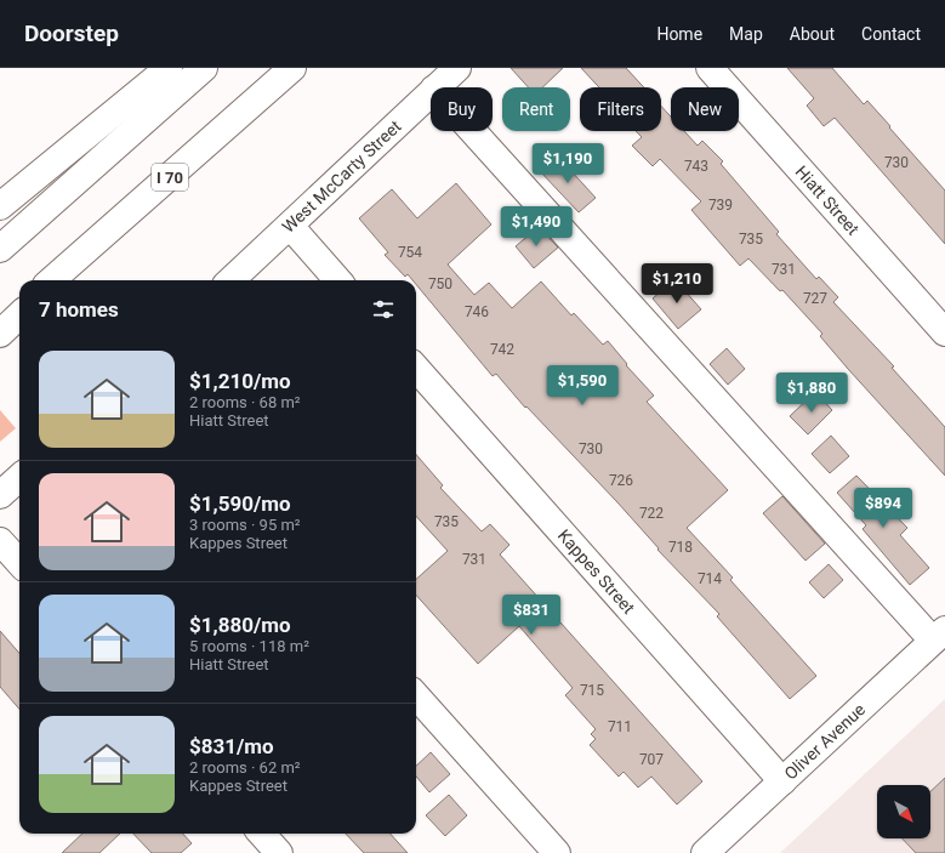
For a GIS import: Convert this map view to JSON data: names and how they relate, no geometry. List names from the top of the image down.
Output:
{
  "streets": {
    "main road": [
      "West McCarty Street",
      "I 70",
      "Hiatt Street",
      "Kappes Street",
      "Oliver Avenue"
    ]
  },
  "crossings": [
    ["Kappes Street", "Oliver Avenue"]
  ],
  "house_numbers": [
    "730",
    "743",
    "739",
    "735",
    "754",
    "731",
    "750",
    "727",
    "746",
    "742",
    "730",
    "726",
    "722",
    "735",
    "718",
    "731",
    "714",
    "715",
    "711",
    "707"
  ],
  "north": "bottom right",
  "page": {
    "header": "Doorstep",
    "nav": [
      "Home",
      "Map",
      "About",
      "Contact"
    ],
    "chip": [
      "Buy",
      "Rent",
      "Filters",
      "New"
    ],
    "price": [
      "$1,190",
      "$1,490",
      "$1,210",
      "$1,590",
      "$1,880",
      "$894",
      "$831"
    ],
    "heading": "7 homes",
    "list": [
      {
        "name": "$1,210/mo",
        "note": "2 rooms · 68 m² · Hiatt Street"
      },
      {
        "name": "$1,590/mo",
        "note": "3 rooms · 95 m² · Kappes Street"
      },
      {
        "name": "$1,880/mo",
        "note": "5 rooms · 118 m² · Hiatt Street"
      },
      {
        "name": "$831/mo",
        "note": "2 rooms · 62 m² · Kappes Street"
      }
    ]
  }
}
